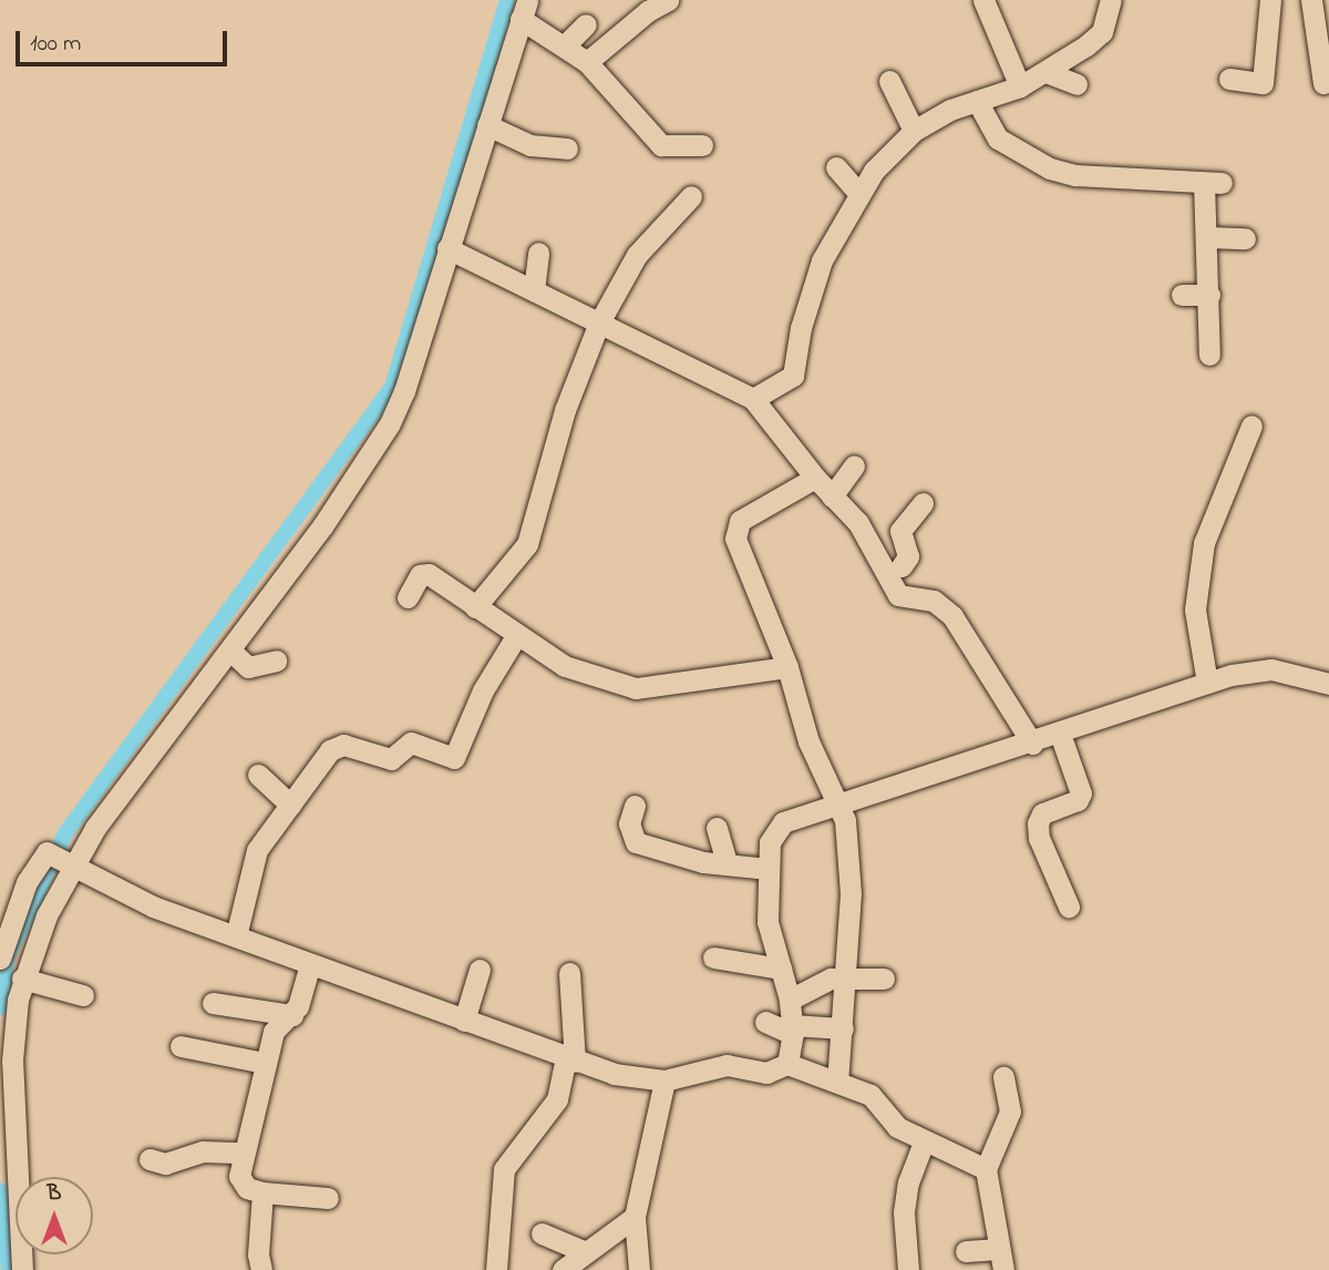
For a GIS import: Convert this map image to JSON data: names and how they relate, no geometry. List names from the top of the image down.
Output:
{
  "scale_bar": "100 m",
  "north": "top"
}
